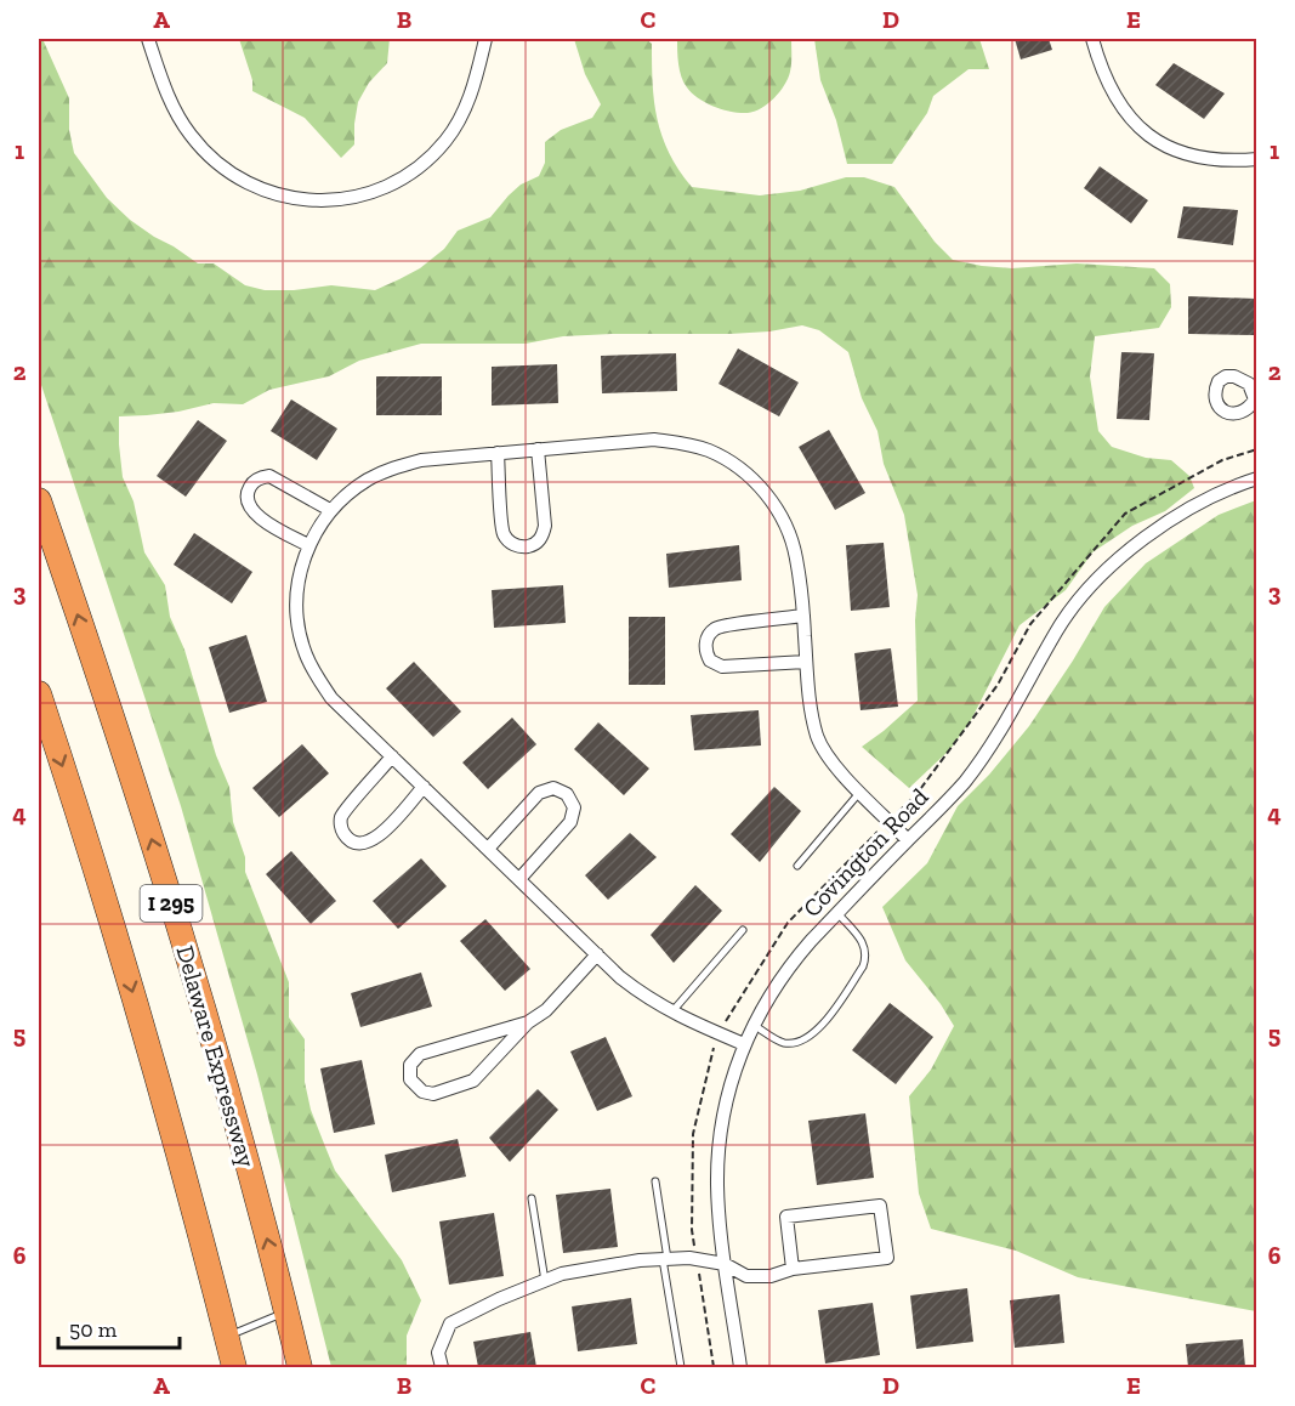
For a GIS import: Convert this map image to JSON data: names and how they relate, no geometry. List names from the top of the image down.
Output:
{
  "streets": {
    "highway": ["I 295", "Delaware Expressway"],
    "street": ["Covington Road"]
  },
  "scale_bar": "50 m",
  "grid": {
    "columns": [
      "A",
      "B",
      "C",
      "D",
      "E"
    ],
    "rows": [
      "1",
      "2",
      "3",
      "4",
      "5",
      "6"
    ]
  }
}
